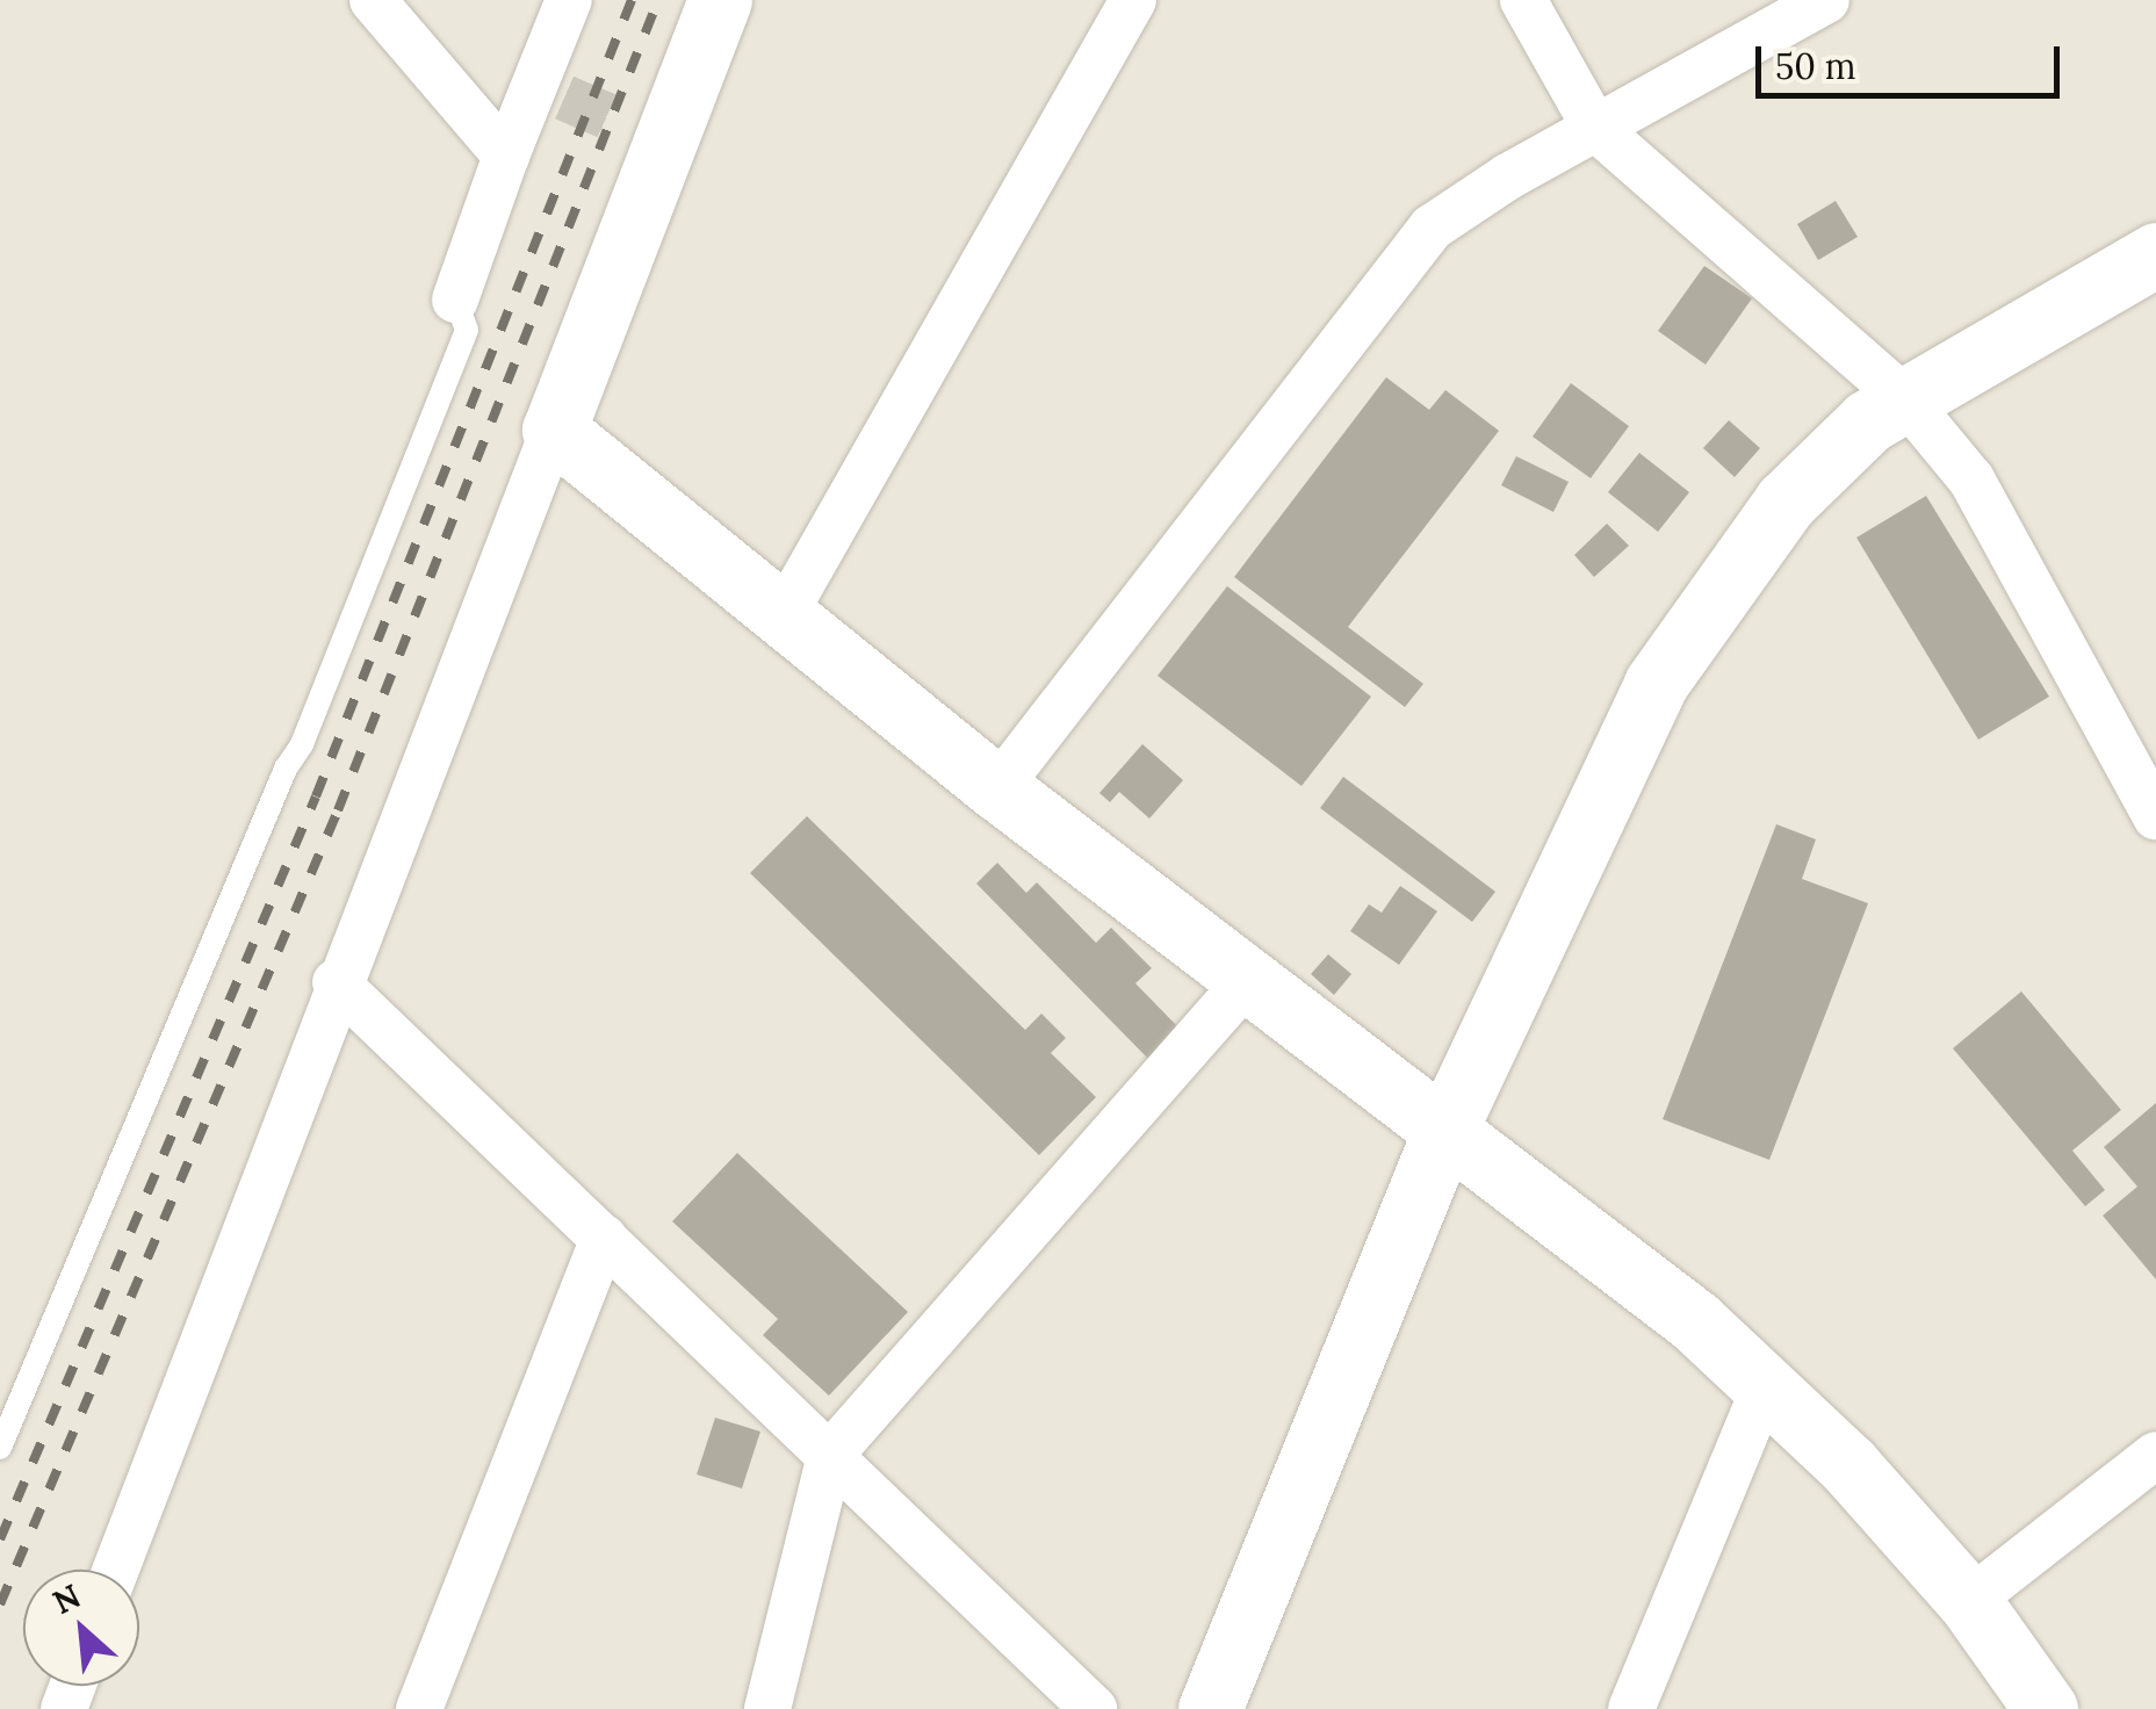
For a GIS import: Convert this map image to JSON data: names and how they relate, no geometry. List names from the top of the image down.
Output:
{
  "scale_bar": "50 m",
  "north": "top left"
}
